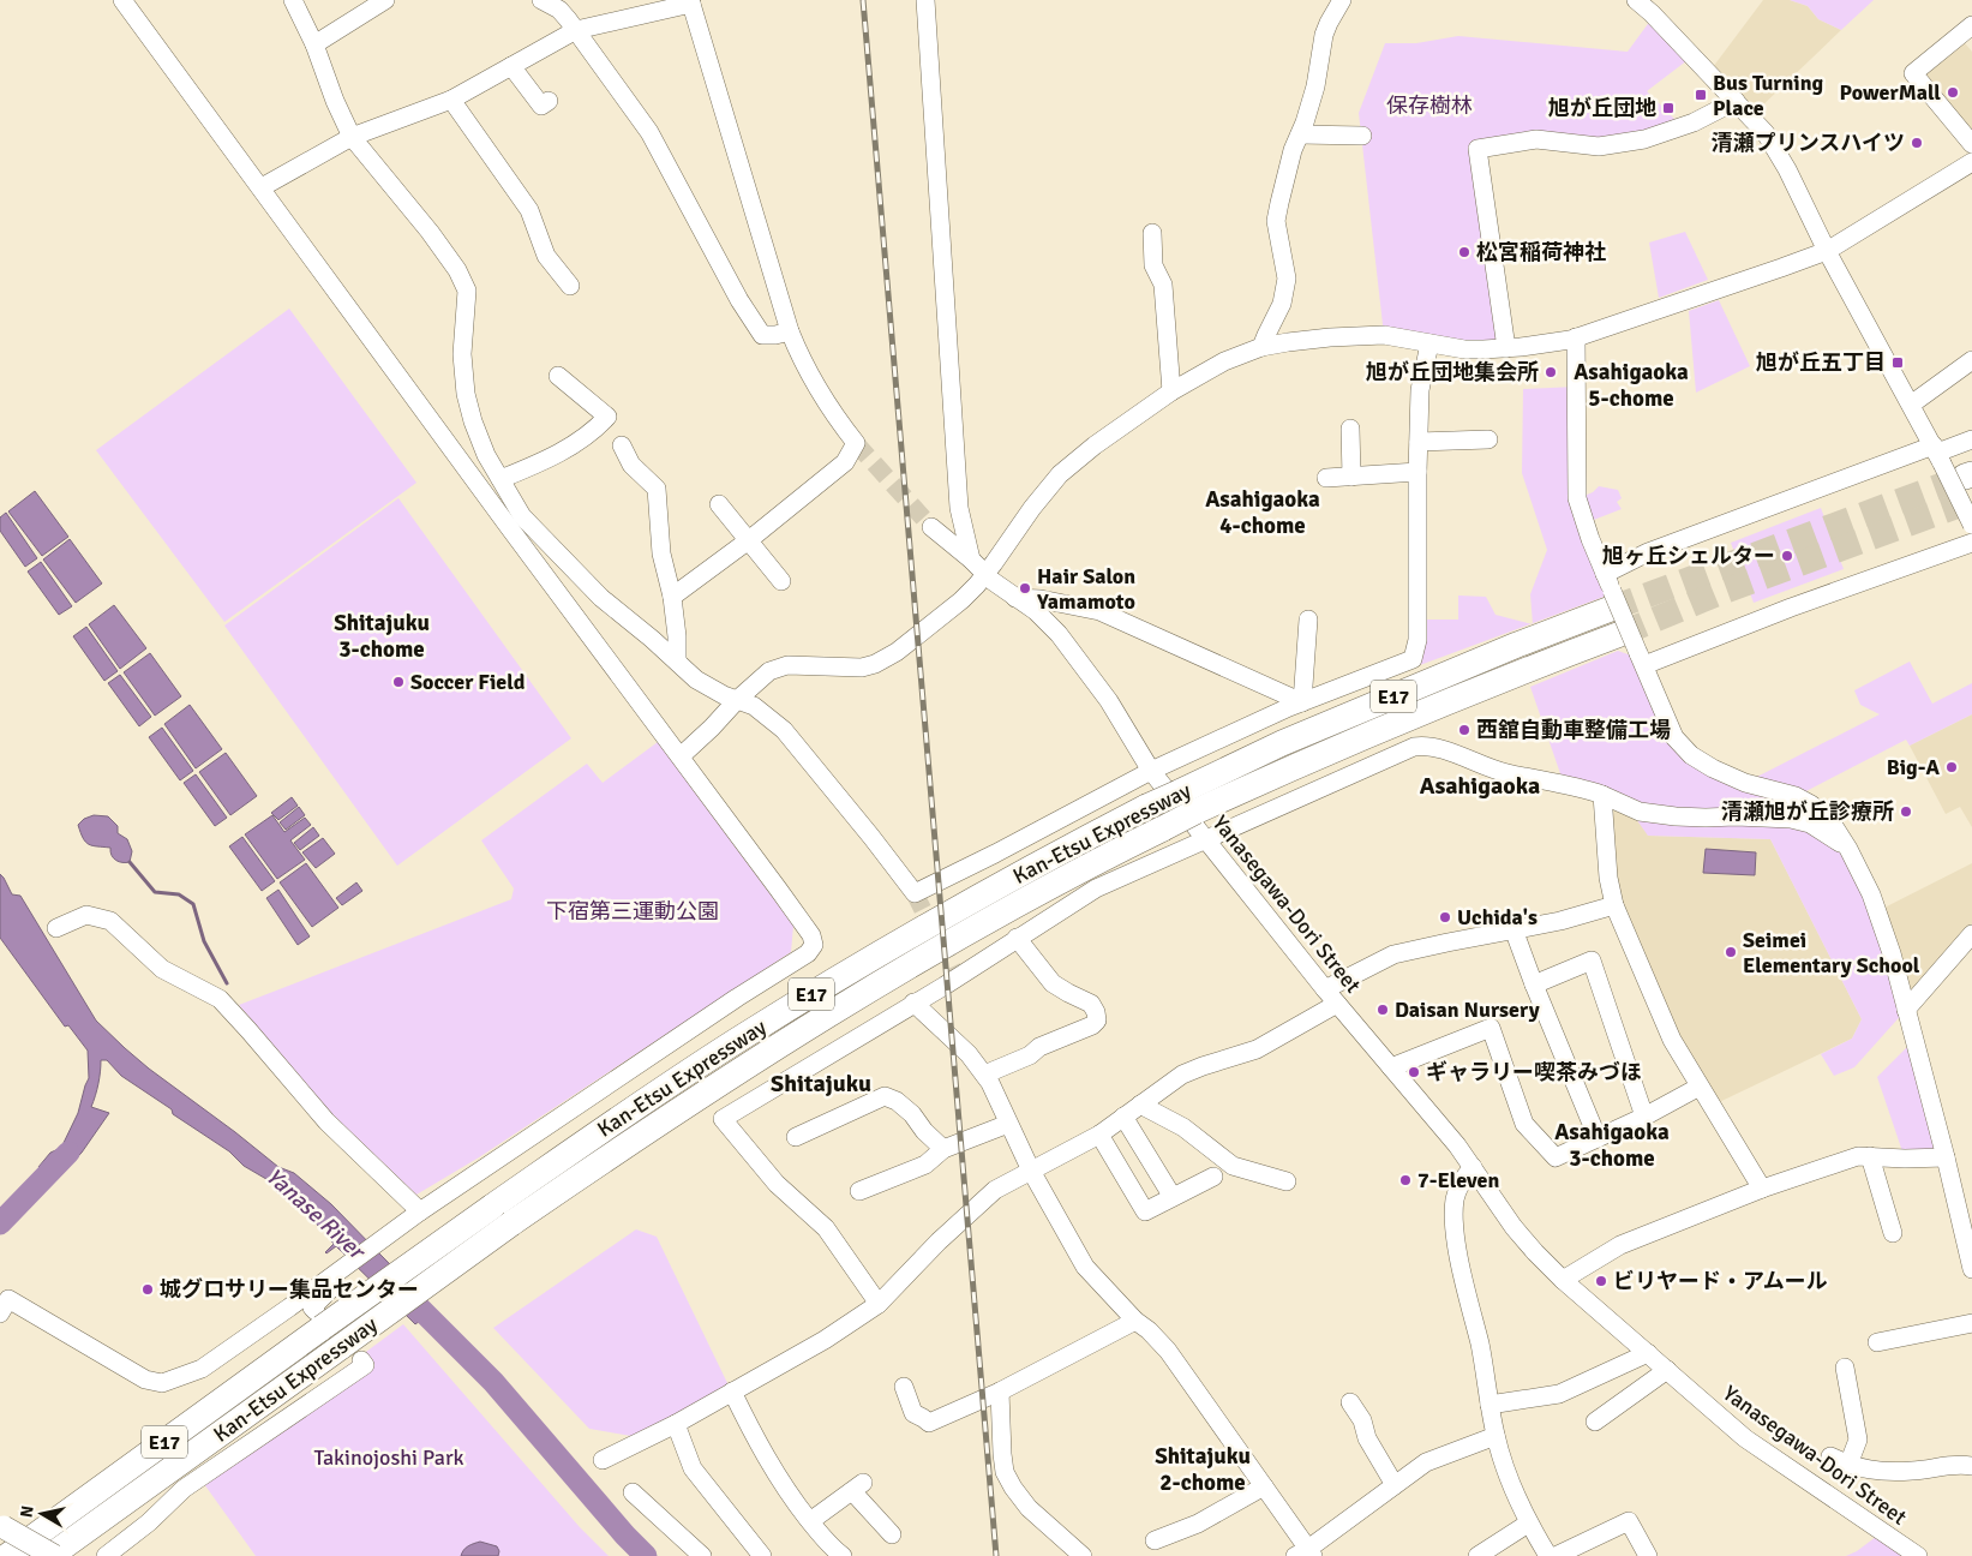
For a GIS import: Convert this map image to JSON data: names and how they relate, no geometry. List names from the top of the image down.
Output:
{
  "streets": {
    "highway": ["E17", "Kan-Etsu Expressway"],
    "street": ["Yanasegawa-Dori Street"]
  },
  "districts": [
    "Asahigaoka 5-chome",
    "Asahigaoka 4-chome",
    "Shitajuku 3-chome",
    "Asahigaoka",
    "Shitajuku",
    "Asahigaoka 3-chome",
    "Shitajuku 2-chome"
  ],
  "water": ["Yanase River"],
  "parks": ["保存樹林", "下宿第三運動公園", "Takinojoshi Park"],
  "places": {
    "other": [
      "PowerMall",
      "清瀬プリンスハイツ",
      "松宮稲荷神社",
      "旭が丘団地集会所",
      "旭ヶ丘シェルター",
      "Hair Salon Yamamoto",
      "Soccer Field",
      "西舘自動車整備工場",
      "Big-A",
      "清瀬旭が丘診療所",
      "Uchida's",
      "Seimei Elementary School",
      "Daisan Nursery",
      "ギャラリー喫茶みづほ",
      "7-Eleven",
      "ビリヤード・アムール",
      "城グロサリー集品センター"
    ],
    "transit": ["Bus Turning Place", "旭が丘団地", "旭が丘五丁目"]
  },
  "north": "left"
}
